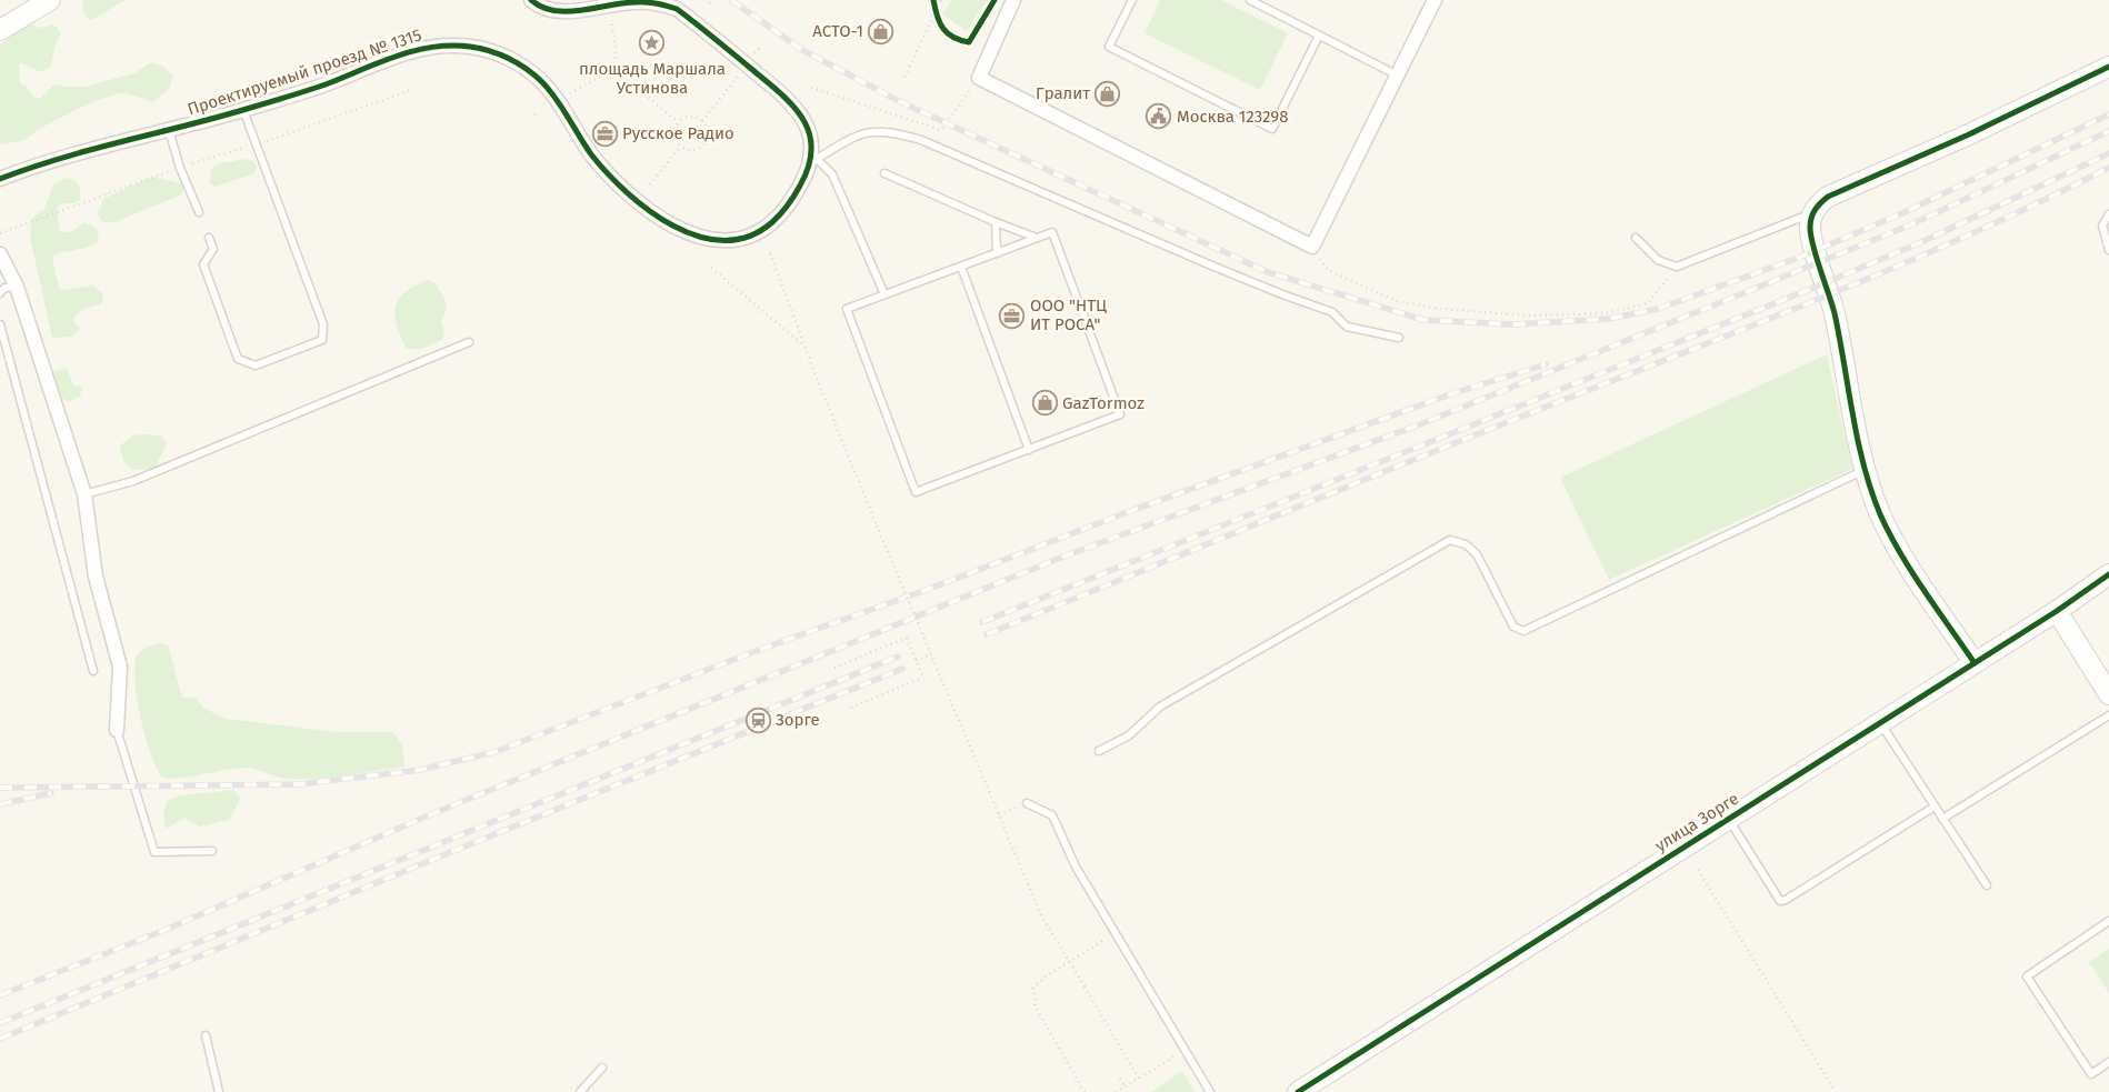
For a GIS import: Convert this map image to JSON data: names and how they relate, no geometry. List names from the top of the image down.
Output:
{
  "streets": {
    "street": ["Проектируемый проезд № 1315", "улица Зорге"]
  },
  "places": {
    "shop": ["АСТО-1", "Гралит", "GazTormoz"],
    "place": ["площадь Маршала Устинова"],
    "public building": ["Москва 123298"],
    "office": ["Русское Радио", "ООО \"НТЦ ИТ РОСА\""],
    "station": ["Зорге"]
  }
}
